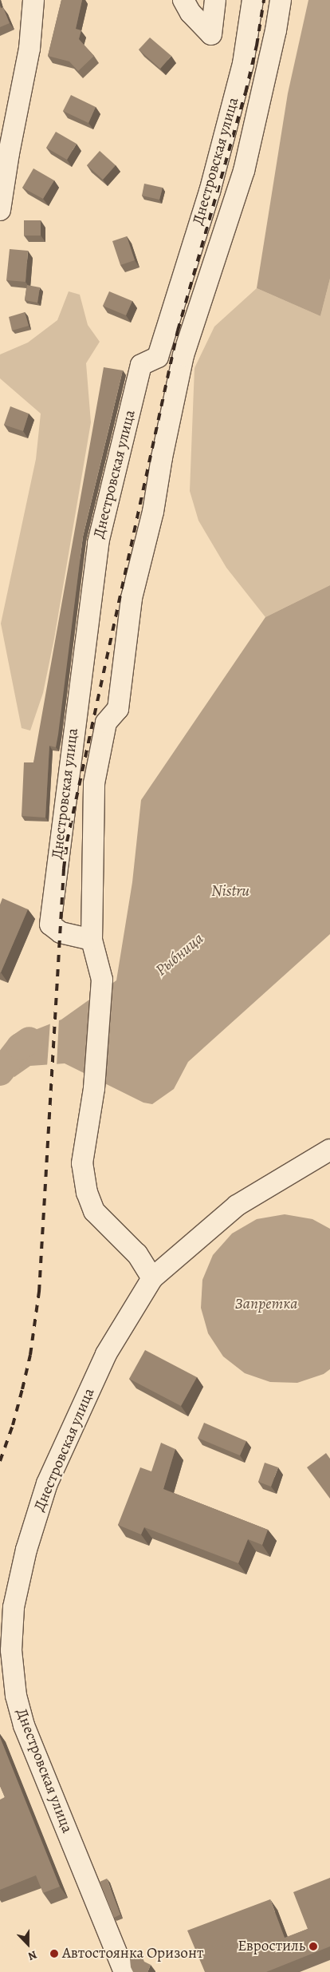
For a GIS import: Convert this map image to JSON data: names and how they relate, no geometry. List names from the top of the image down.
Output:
{
  "streets": {
    "street": ["Днестровская улица"]
  },
  "water": ["Nistru", "Рыбница", "Запретка"],
  "places": ["Евростиль", "Автостоянка Оризонт"],
  "north": "bottom"
}
